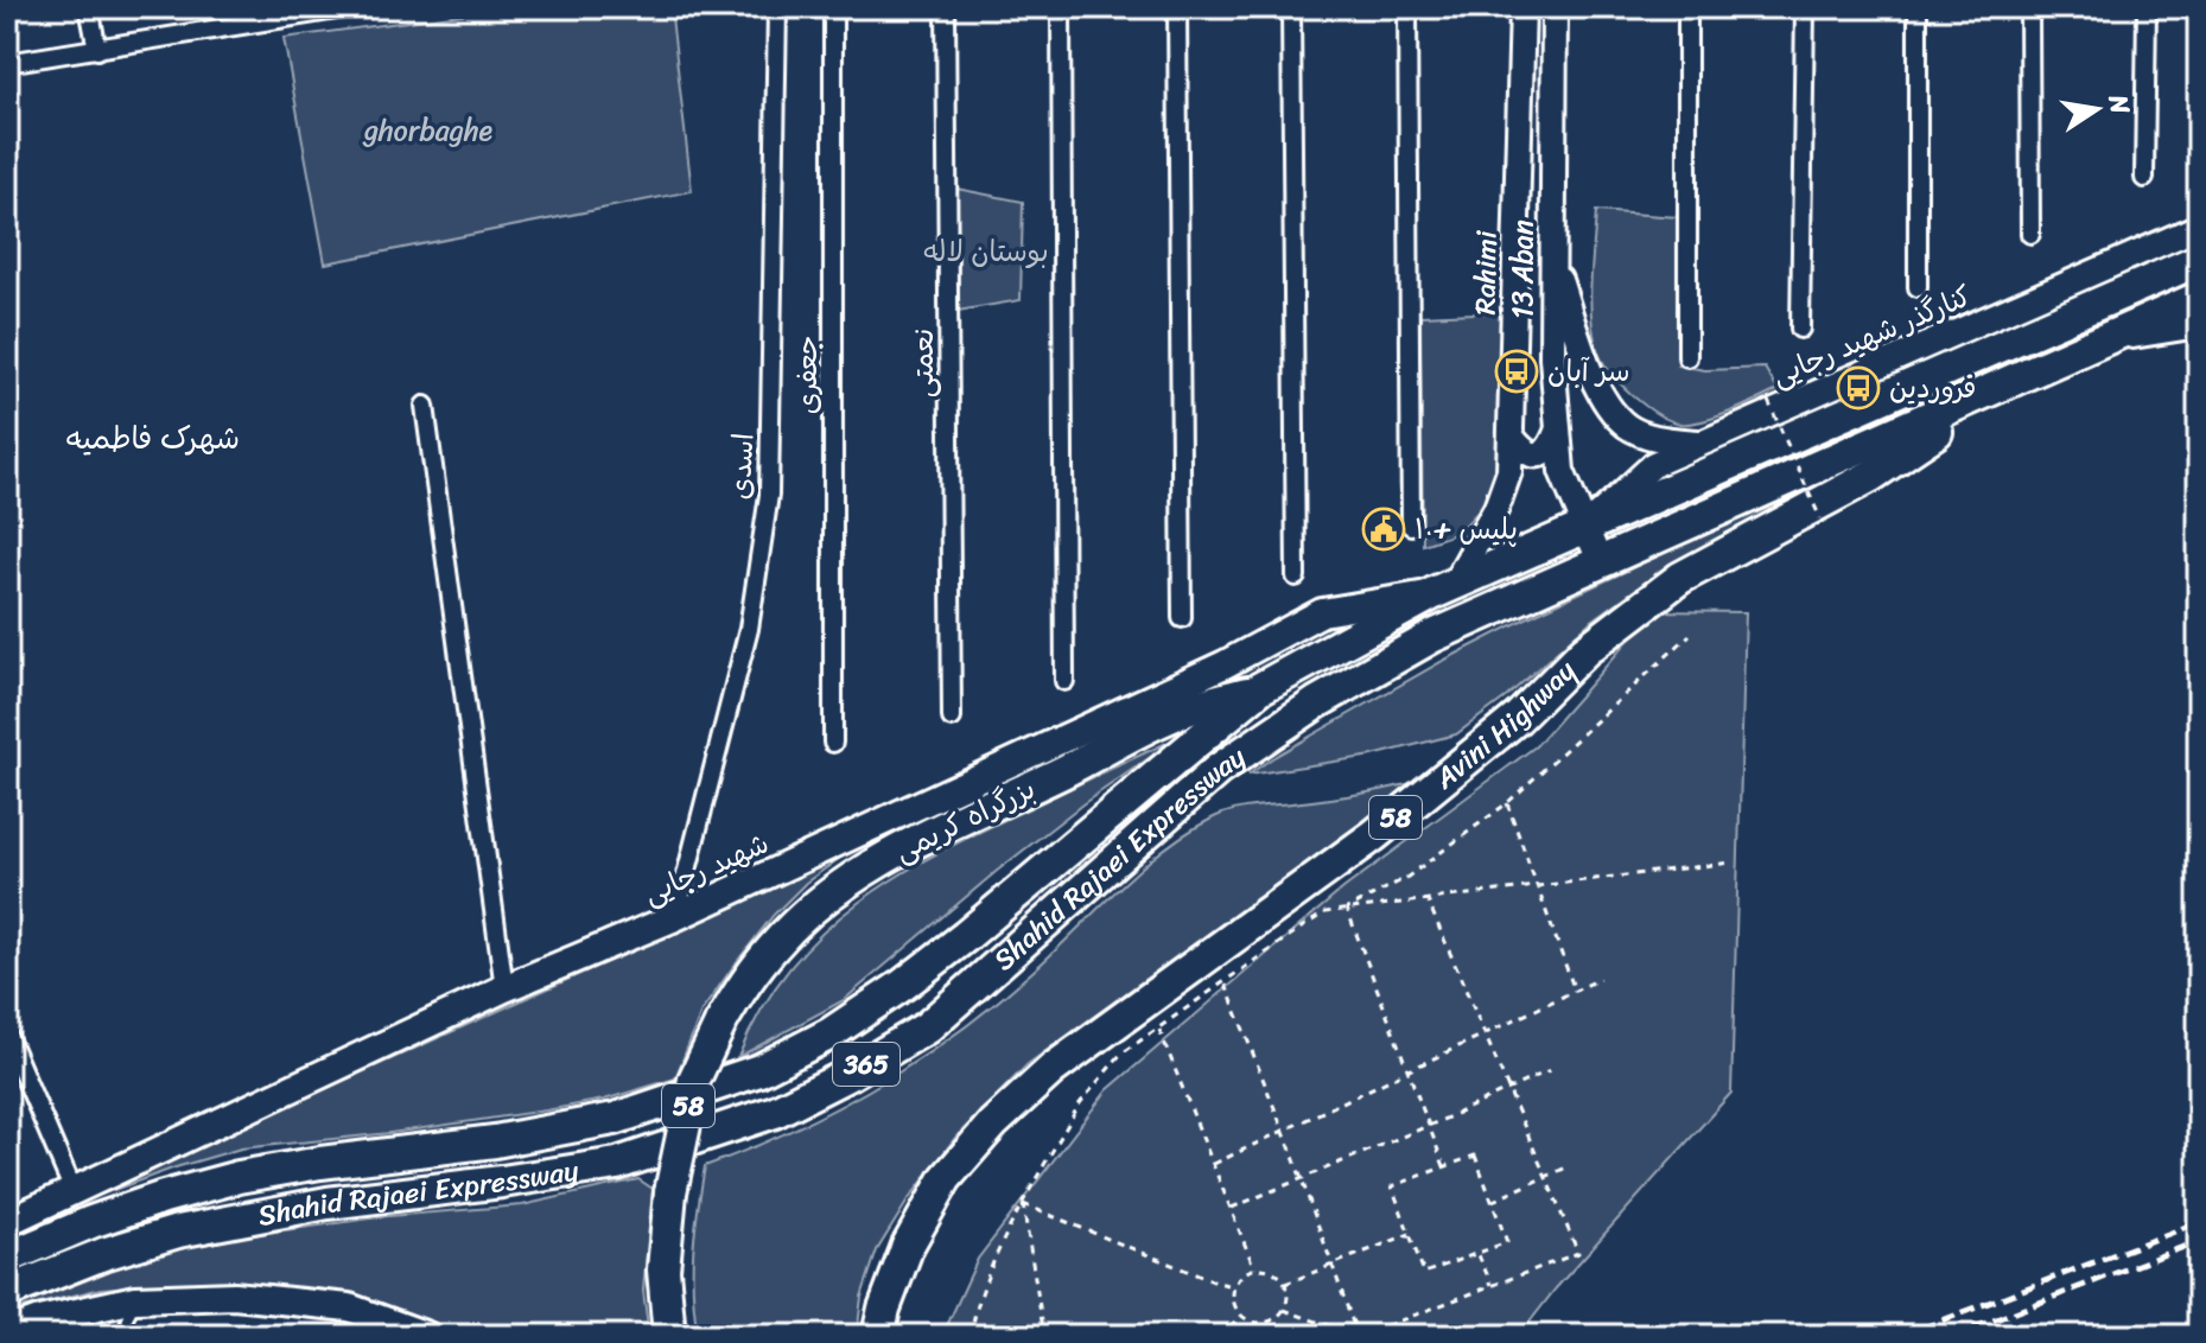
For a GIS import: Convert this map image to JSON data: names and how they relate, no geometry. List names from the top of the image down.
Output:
{
  "streets": {
    "highway": [
      "Avini Highway",
      "58",
      "بزرگراه کریمی",
      "Shahid Rajaei Expressway",
      "365"
    ],
    "main road": [
      "13 Aban",
      "Rahimi",
      "کنارگذر شهید رجایی",
      "شهید رجایی"
    ],
    "street": ["نعمتی", "جعفری", "اسدی"]
  },
  "crossings": [
    ["13 Aban", "کنارگذر شهید رجایی"],
    ["13 Aban", "Shahid Rajaei Expressway"],
    ["Rahimi", "Shahid Rajaei Expressway"],
    ["Rahimi", "شهید رجایی"],
    ["کنارگذر شهید رجایی", "Shahid Rajaei Expressway"],
    ["اسدی", "شهید رجایی"],
    ["Avini Highway", "Shahid Rajaei Expressway"],
    ["بزرگراه کریمی", "Shahid Rajaei Expressway"],
    ["Shahid Rajaei Expressway", "شهید رجایی"]
  ],
  "districts": ["شهرک فاطمیه"],
  "parks": ["ghorbaghe", "بوستان لاله"],
  "places": {
    "bus stop": ["سر آبان", "فروردین"],
    "public building": ["پلیس +۱۰"]
  },
  "north": "right"
}
